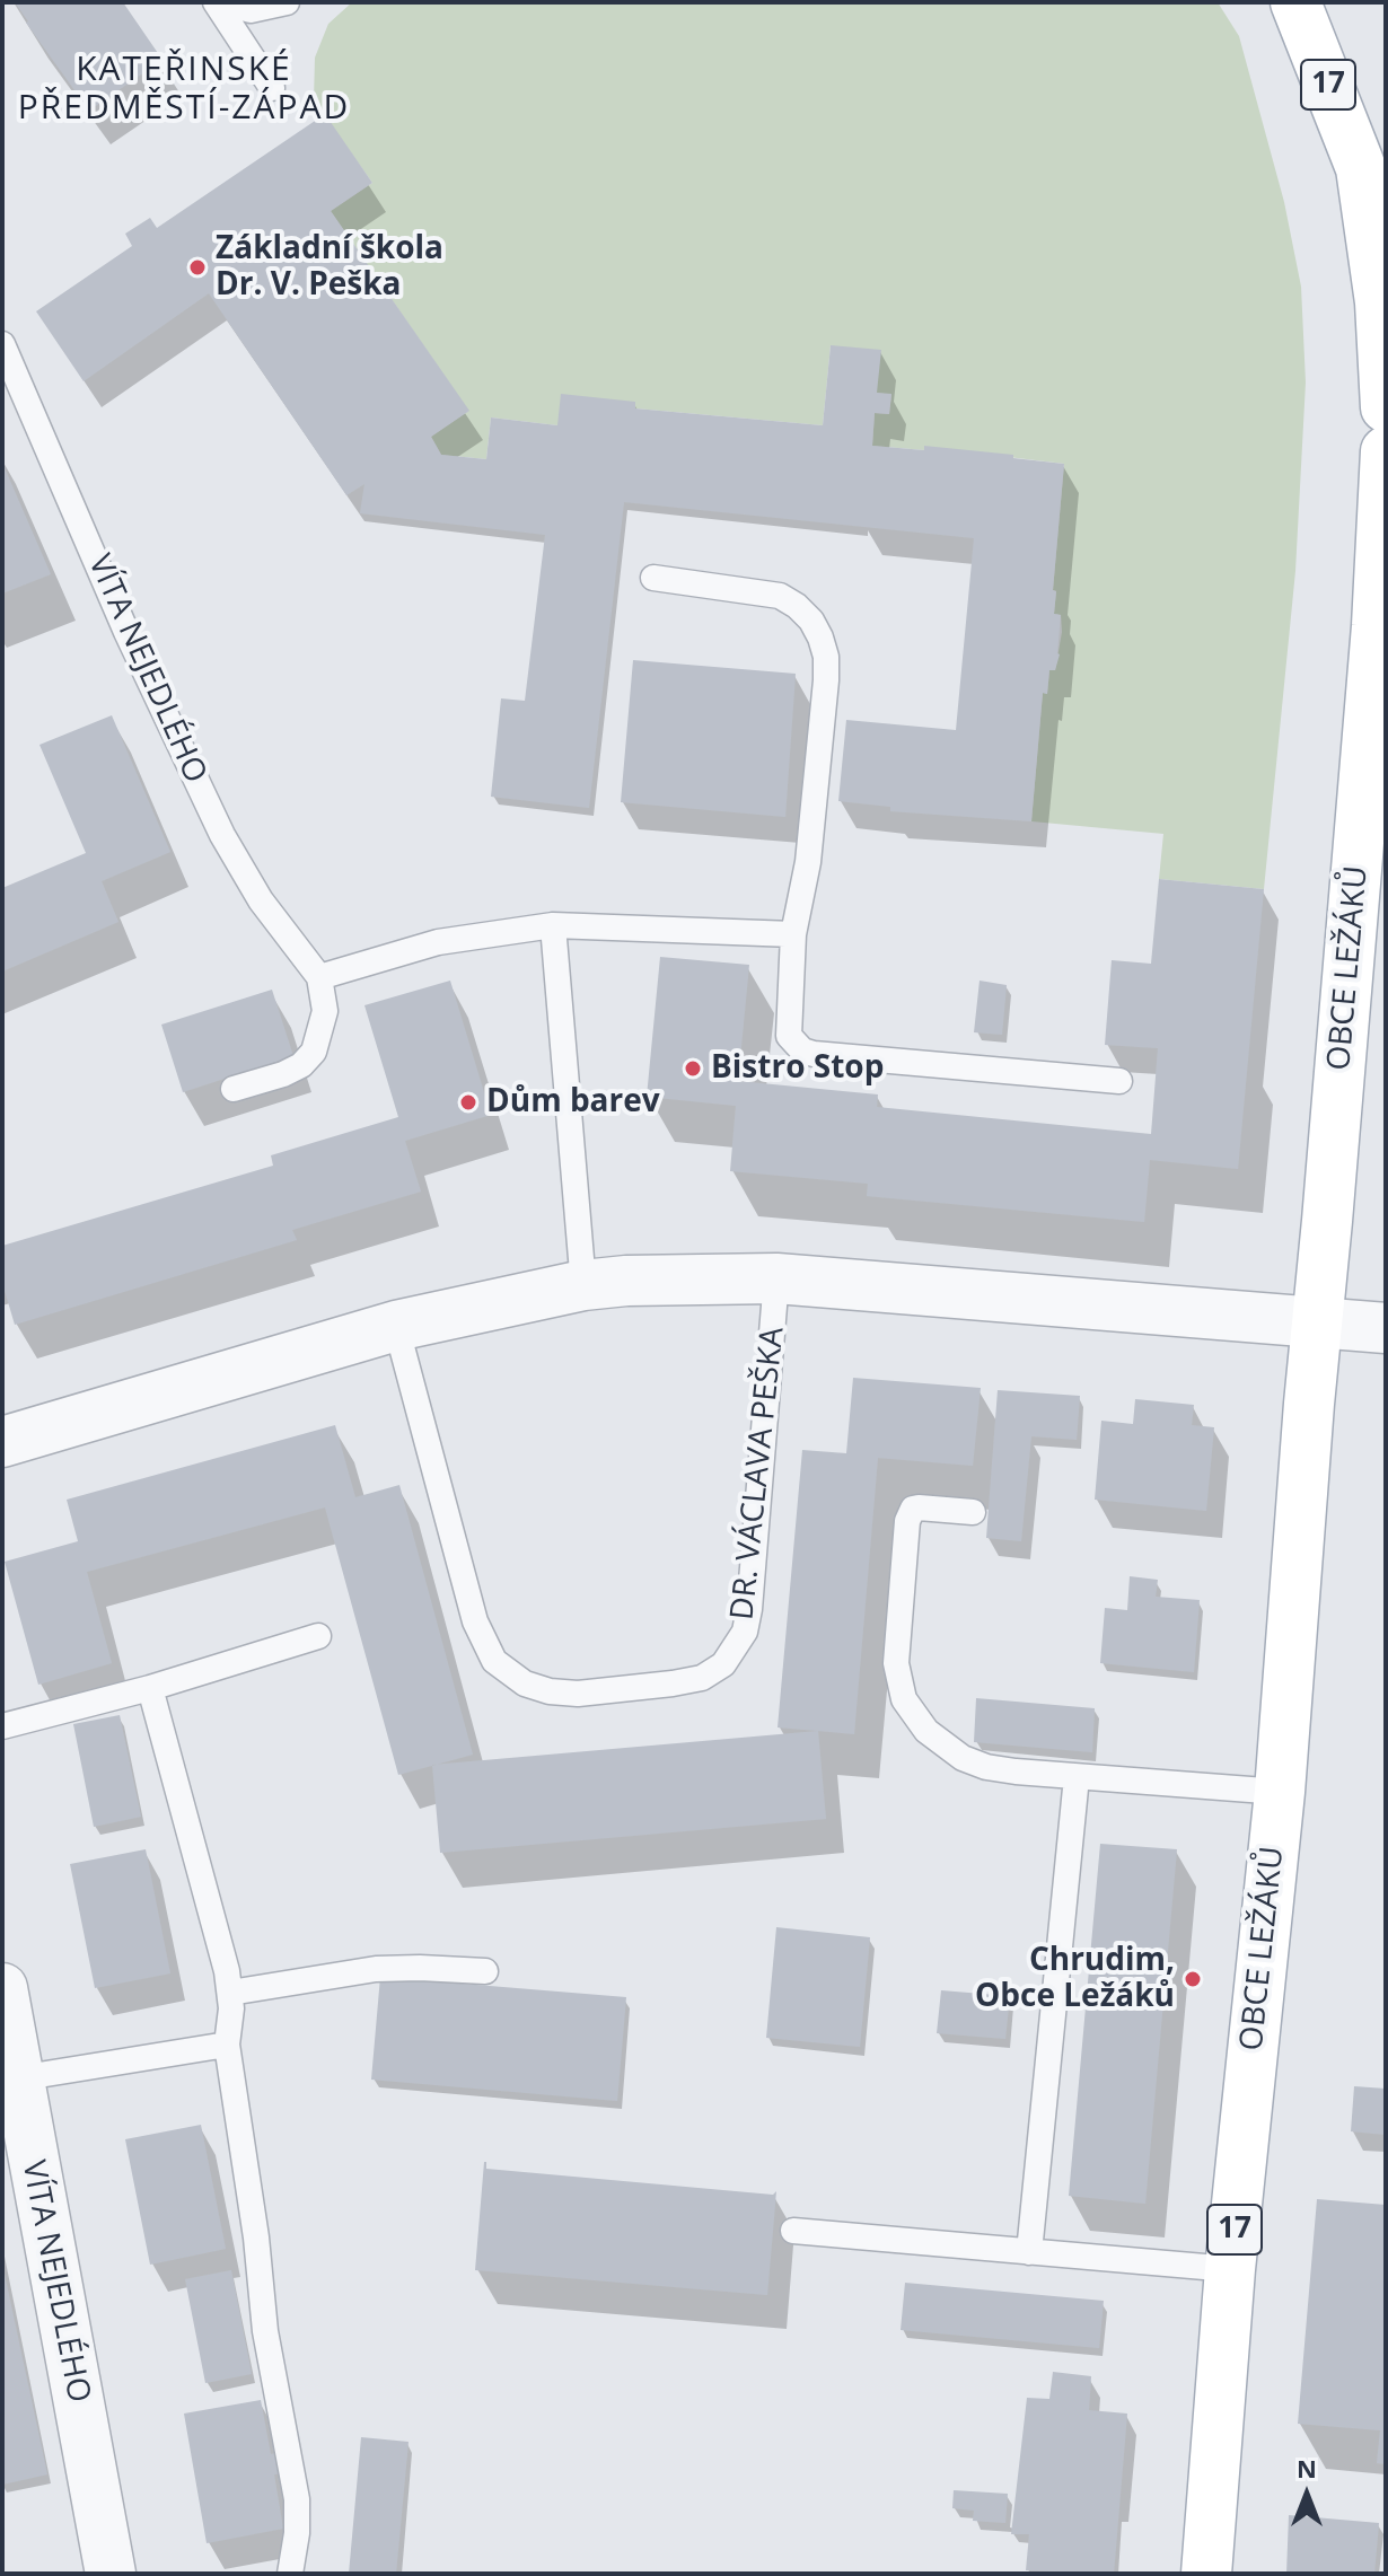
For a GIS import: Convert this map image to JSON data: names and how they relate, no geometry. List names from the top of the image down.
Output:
{
  "streets": {
    "main road": ["17", "OBCE LEŽÁKŮ"],
    "street": ["VÍTA NEJEDLÉHO", "DR. VÁCLAVA PEŠKA"]
  },
  "crossings": [
    ["OBCE LEŽÁKŮ", "DR. VÁCLAVA PEŠKA"]
  ],
  "districts": ["KATEŘINSKÉ PŘEDMĚSTÍ-ZÁPAD"],
  "places": [
    "Základní škola Dr. V. Peška",
    "Bistro Stop",
    "Dům barev",
    "Chrudim, Obce Ležáků"
  ],
  "north": "top"
}
